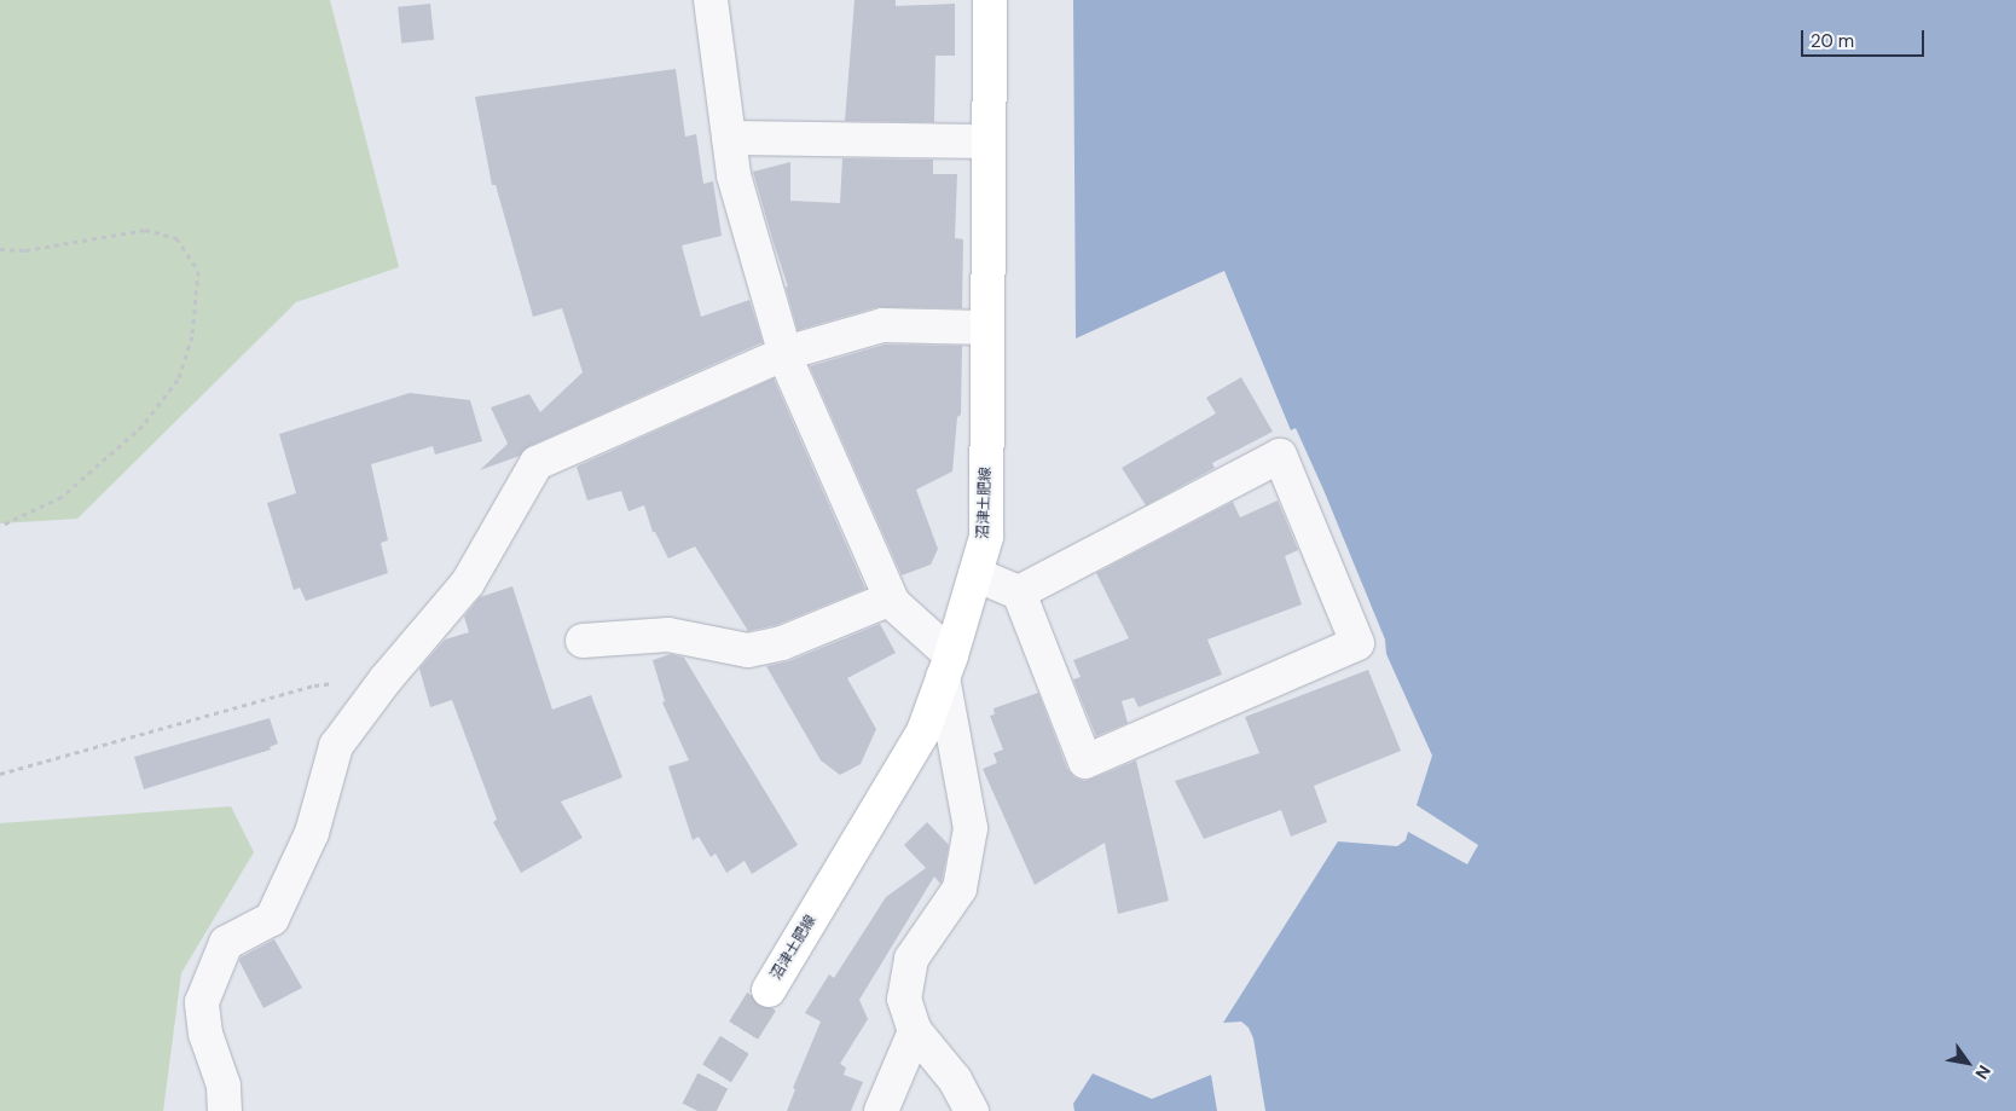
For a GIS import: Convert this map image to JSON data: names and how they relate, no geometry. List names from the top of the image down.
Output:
{
  "streets": {
    "main road": ["沼津土肥線"]
  },
  "scale_bar": "20 m",
  "north": "bottom right"
}
